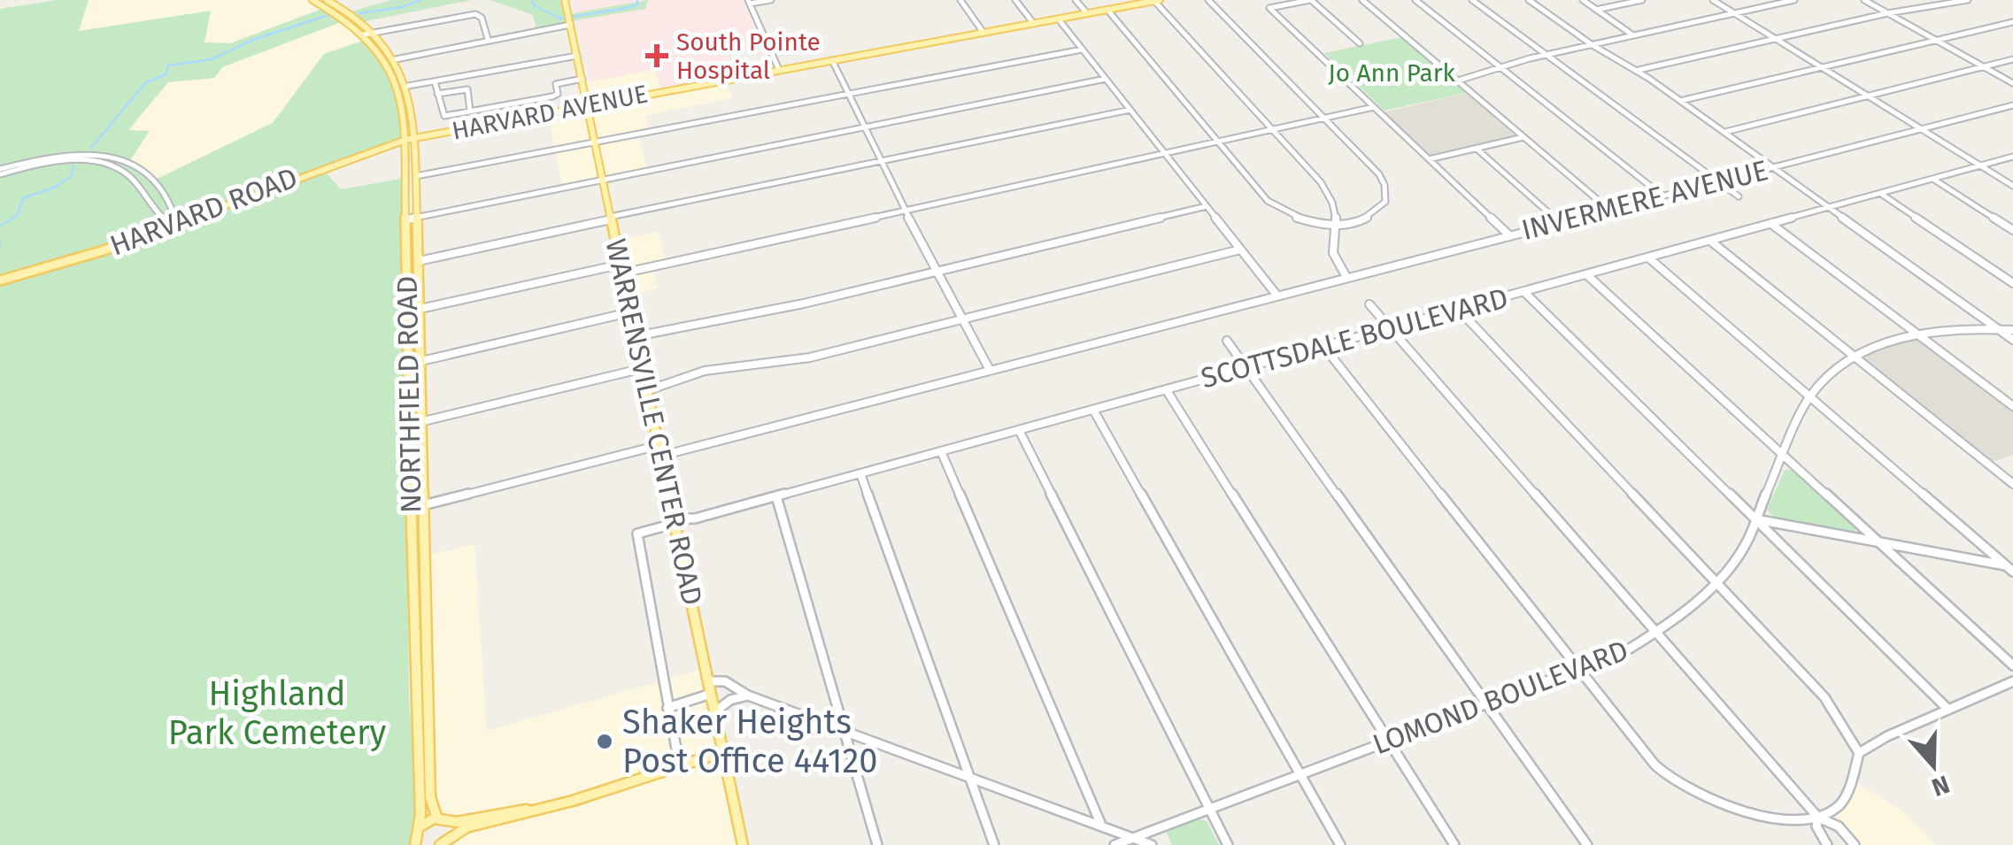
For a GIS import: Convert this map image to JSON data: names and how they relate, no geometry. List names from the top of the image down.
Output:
{
  "streets": {
    "main road": [
      "HARVARD AVENUE",
      "HARVARD ROAD",
      "NORTHFIELD ROAD",
      "WARRENSVILLE CENTER ROAD"
    ],
    "street": ["INVERMERE AVENUE", "SCOTTSDALE BOULEVARD", "LOMOND BOULEVARD"]
  },
  "crossings": [
    ["HARVARD AVENUE", "HARVARD ROAD"],
    ["HARVARD AVENUE", "NORTHFIELD ROAD"],
    ["HARVARD AVENUE", "WARRENSVILLE CENTER ROAD"],
    ["INVERMERE AVENUE", "WARRENSVILLE CENTER ROAD"],
    ["HARVARD ROAD", "NORTHFIELD ROAD"],
    ["SCOTTSDALE BOULEVARD", "WARRENSVILLE CENTER ROAD"]
  ],
  "parks": ["Jo Ann Park", "Highland Park Cemetery"],
  "places": {
    "health": ["South Pointe Hospital"],
    "other": ["Shaker Heights Post Office 44120"]
  },
  "north": "bottom"
}
